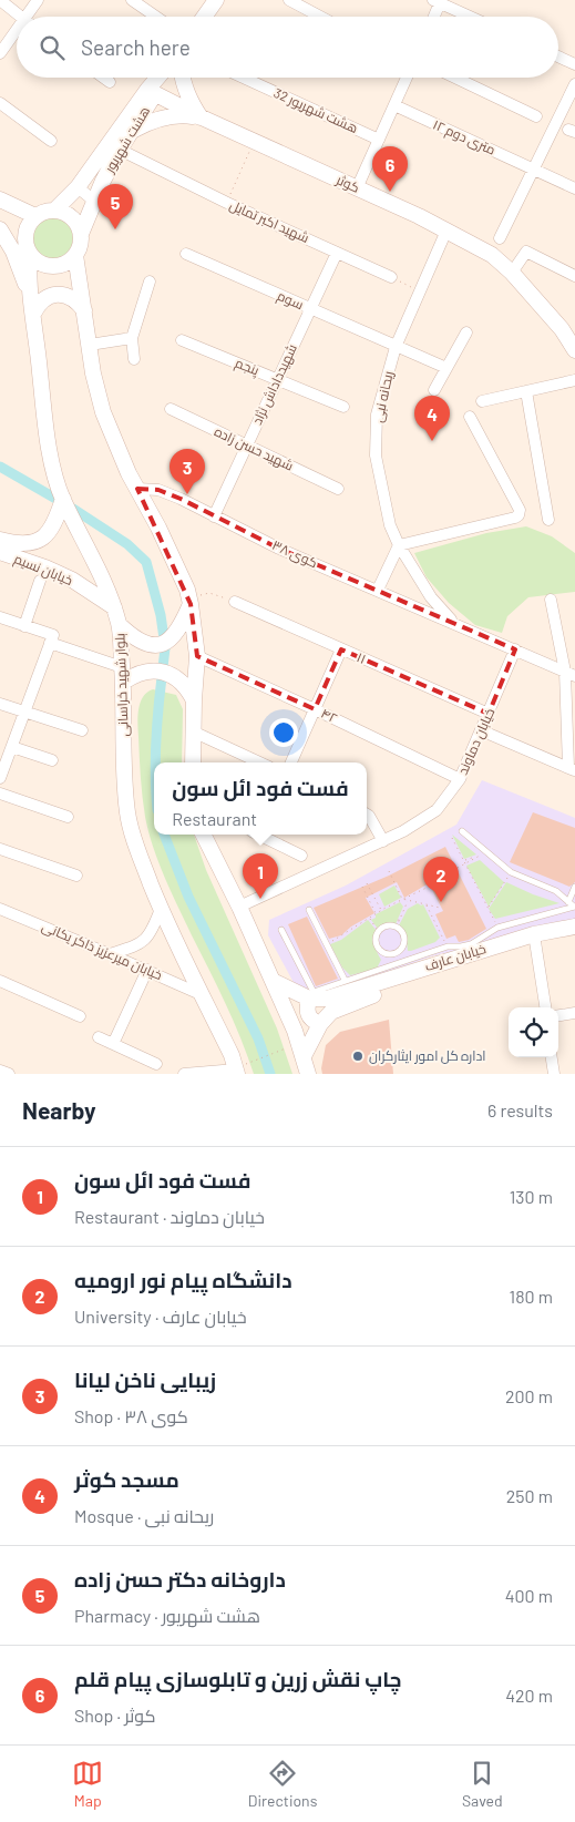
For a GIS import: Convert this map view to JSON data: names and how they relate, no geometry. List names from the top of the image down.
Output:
{
  "streets": {
    "main road": [
      "هشت شهریور",
      "کوثر",
      "خیابان نسیم",
      "بلوار شهید خراسانی",
      "خیابان عارف"
    ],
    "street": [
      "هشت شهریور 32",
      "۱۲ متری دوم",
      "شهید اکبر تمایل",
      "سوم",
      "پنجم",
      "شهیدداداش نژاد",
      "ریحانه نبی",
      "شهید حسن زاده",
      "کوی ۳۸",
      "۱۱",
      "۴۲",
      "خیابان دماوند",
      "خیابان میرعزیز ذاکر یکانی"
    ]
  },
  "crossings": [
    ["هشت شهریور", "کوثر"],
    ["هشت شهریور", "شهید اکبر تمایل"],
    ["هشت شهریور", "بلوار شهید خراسانی"],
    ["کوثر", "ریحانه نبی"],
    ["شهید اکبر تمایل", "شهیدداداش نژاد"],
    ["سوم", "شهیدداداش نژاد"],
    ["سوم", "ریحانه نبی"],
    ["پنجم", "شهیدداداش نژاد"],
    ["شهیدداداش نژاد", "شهید حسن زاده"],
    ["شهیدداداش نژاد", "کوی ۳۸"],
    ["ریحانه نبی", "کوی ۳۸"],
    ["کوی ۳۸", "خیابان دماوند"],
    ["خیابان نسیم", "بلوار شهید خراسانی"],
    ["۱۱", "خیابان دماوند"],
    ["بلوار شهید خراسانی", "خیابان میرعزیز ذاکر یکانی"],
    ["۴۲", "خیابان دماوند"]
  ],
  "places": ["اداره کل امور ایثارکران"],
  "page": {
    "search": "Search here",
    "pins": [
      "6",
      "5",
      "4",
      "3",
      "1",
      "2"
    ],
    "popup": ["فست فود ائل سون", "Restaurant"],
    "heading": ["Nearby", "6 results"],
    "list": [
      {
        "mark": "1",
        "name": "فست فود ائل سون",
        "note": "Restaurant · خیابان دماوند",
        "value": "130 m"
      },
      {
        "mark": "2",
        "name": "دانشگاه پیام نور ارومیه",
        "note": "University · خیابان عارف",
        "value": "180 m"
      },
      {
        "mark": "3",
        "name": "زیبایی ناخن لیانا",
        "note": "Shop · کوی ۳۸",
        "value": "200 m"
      },
      {
        "mark": "4",
        "name": "مسجد کوثر",
        "note": "Mosque · ریحانه نبی",
        "value": "250 m"
      },
      {
        "mark": "5",
        "name": "داروخانه دکتر حسن زاده",
        "note": "Pharmacy · هشت شهریور",
        "value": "400 m"
      },
      {
        "mark": "6",
        "name": "چاپ نقش زرین و تابلوسازی پیام قلم",
        "note": "Shop · کوثر",
        "value": "420 m"
      }
    ],
    "nav": ["Map", "Directions", "Saved"]
  }
}
